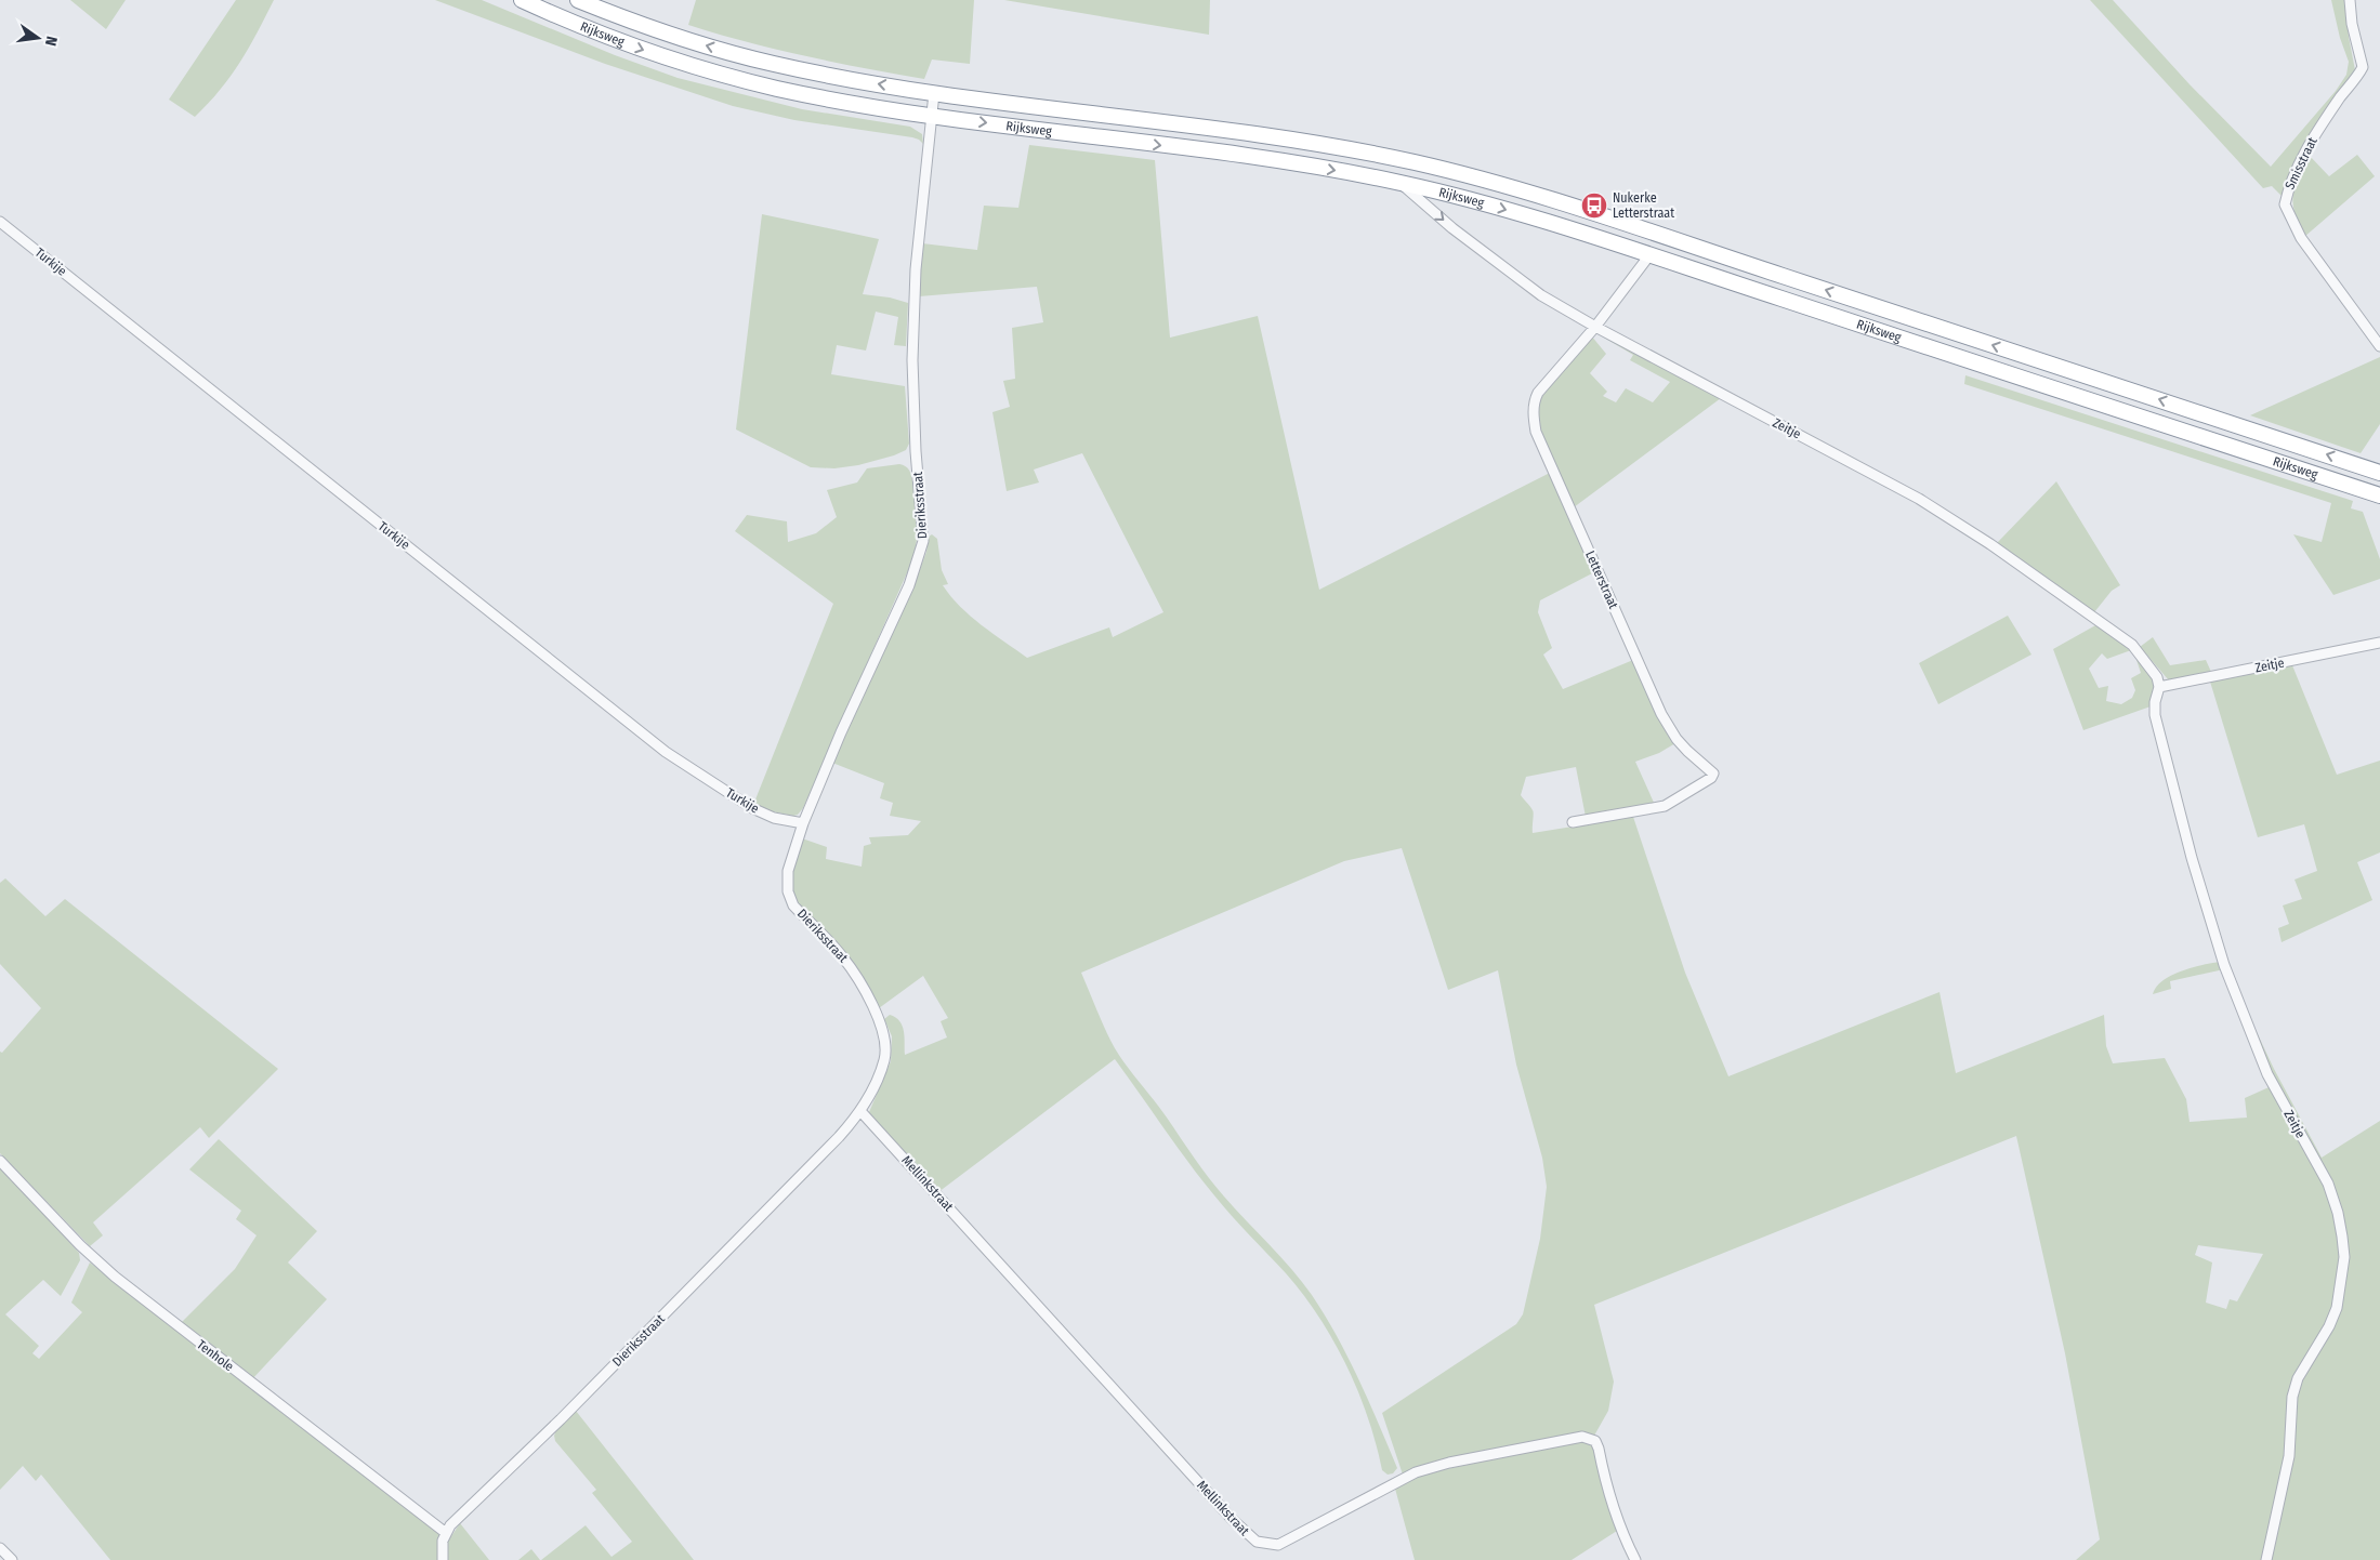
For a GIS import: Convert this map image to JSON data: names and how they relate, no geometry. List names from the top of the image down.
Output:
{
  "streets": {
    "highway": ["Rijksweg"],
    "street": [
      "Smisstraat",
      "Turkije",
      "Zeitje",
      "Dieriksstraat",
      "Letterstraat",
      "Mellinkstraat",
      "Tenhole"
    ]
  },
  "crossings": [
    ["Rijksweg", "Zeitje"],
    ["Rijksweg", "Dieriksstraat"],
    ["Rijksweg", "Letterstraat"],
    ["Turkije", "Dieriksstraat"],
    ["Zeitje", "Letterstraat"],
    ["Dieriksstraat", "Mellinkstraat"],
    ["Dieriksstraat", "Tenhole"]
  ],
  "places": {
    "bus stop": ["Nukerke Letterstraat"]
  },
  "north": "right"
}
